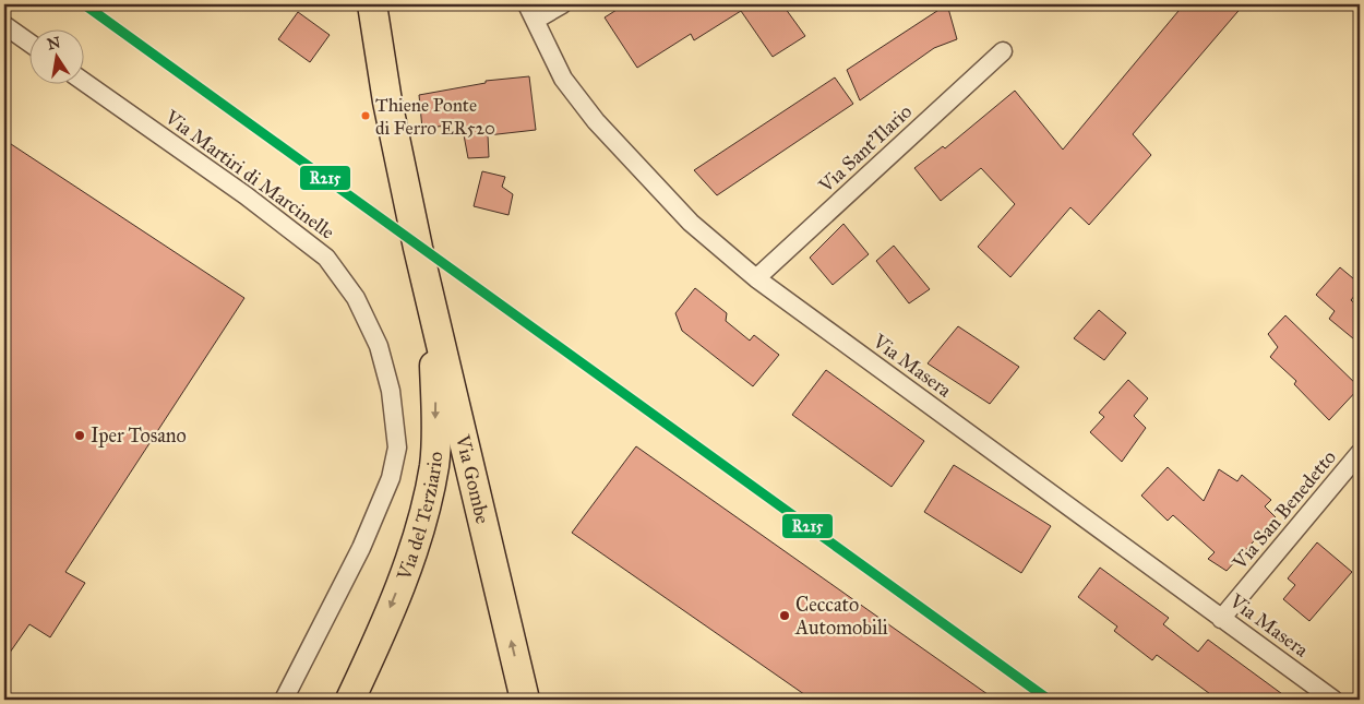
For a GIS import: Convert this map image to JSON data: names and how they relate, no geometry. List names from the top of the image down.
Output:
{
  "streets": {
    "main road": ["Via Gombe", "Via del Terziario"],
    "street": [
      "Via Sant'Ilario",
      "Via Martiri di Marcinelle",
      "Via Masera",
      "Via San Benedetto"
    ]
  },
  "crossings": [
    ["Via Sant'Ilario", "Via Masera"],
    ["Via Masera", "Via San Benedetto"],
    ["Via Gombe", "Via del Terziario"]
  ],
  "one_way": ["Via Gombe", "Via del Terziario"],
  "places": ["Thiene Ponte di Ferro ER520", "Iper Tosano", "Ceccato Automobili"],
  "lines": ["transit line R215"],
  "north": "top"
}
